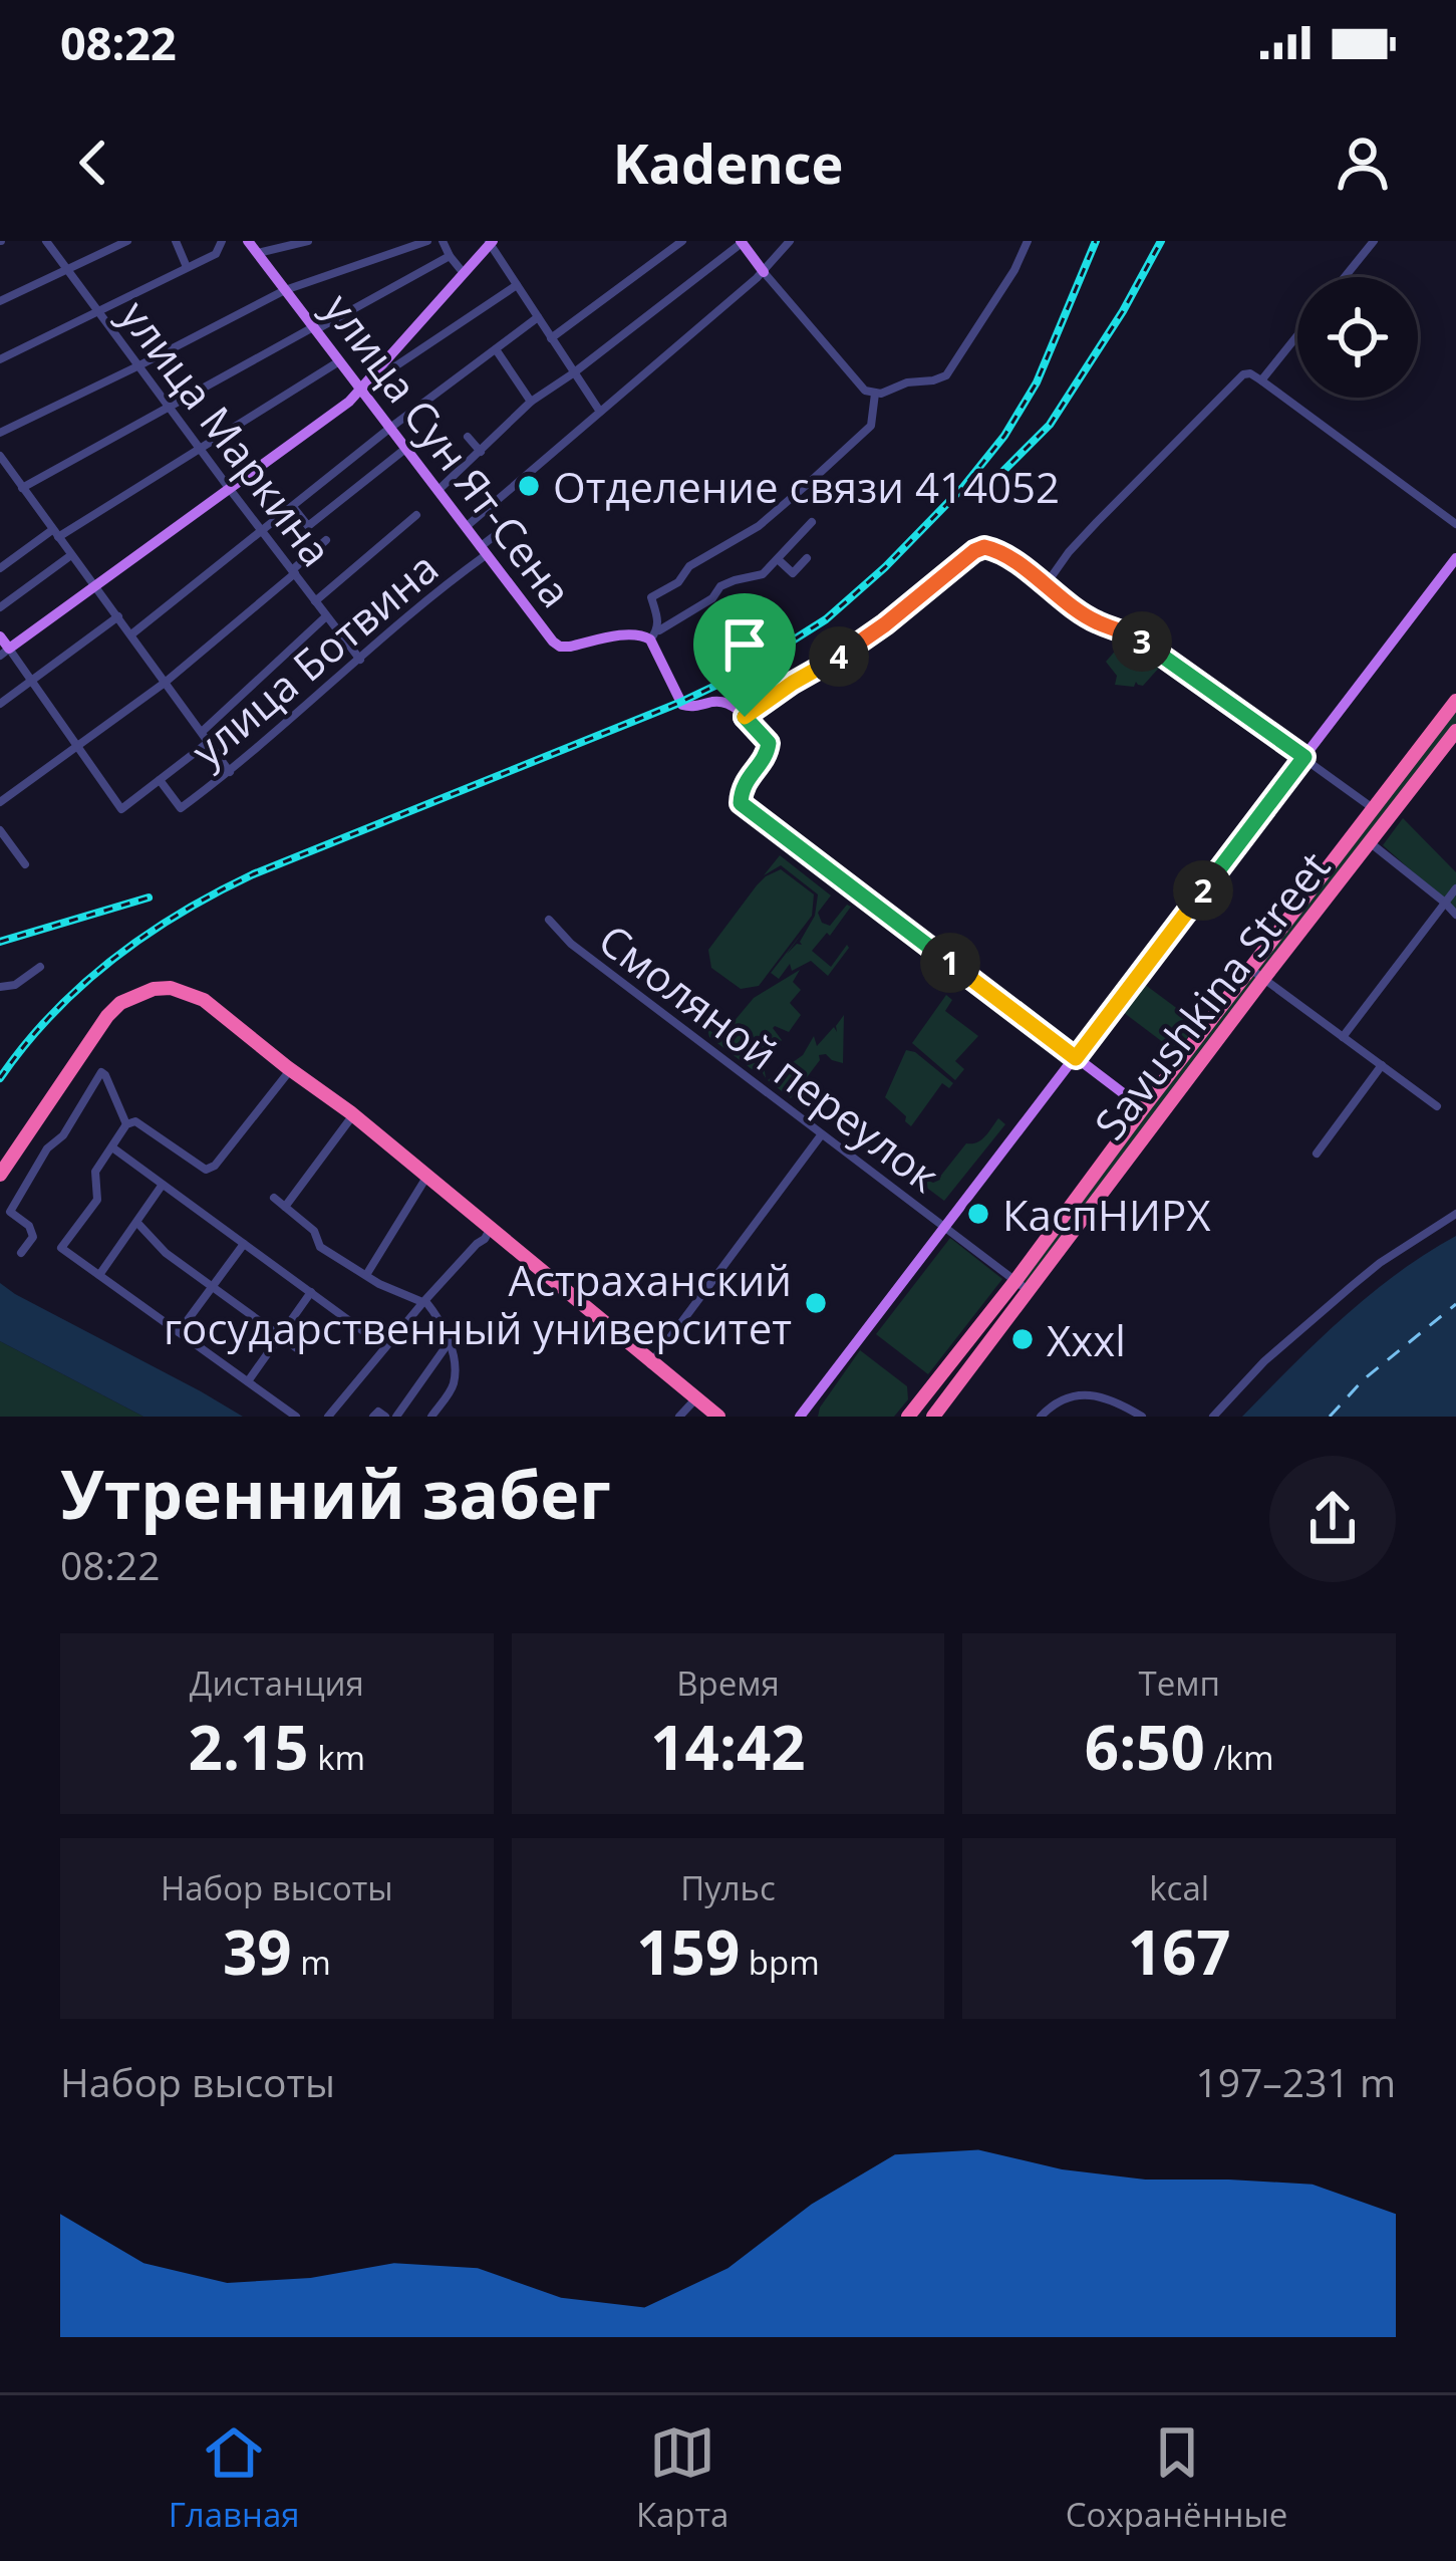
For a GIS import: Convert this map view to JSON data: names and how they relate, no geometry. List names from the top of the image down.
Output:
{
  "streets": {
    "highway": ["Savushkina Street"],
    "main road": ["улица Сун Ят-Сена"],
    "street": ["улица Маркина", "улица Ботвина", "Смоляной переулок"]
  },
  "crossings": [
    ["улица Маркина", "улица Ботвина"],
    ["улица Сун Ят-Сена", "улица Ботвина"],
    ["Savushkina Street", "Смоляной переулок"]
  ],
  "places": [
    "Отделение связи 414052",
    "КаспНИРХ",
    "Астраханский государственный университет",
    "Xxxl"
  ],
  "page": {
    "status": "08:22",
    "header": "Kadence",
    "pins": [
      "3",
      "4",
      "2",
      "1"
    ],
    "heading": ["Утренний забег", "08:22"],
    "stats": [
      ["Дистанция", "2.15 km"],
      ["Время", "14:42"],
      ["Темп", "6:50 /km"],
      ["Набор высоты", "39 m"],
      ["Пульс", "159 bpm"],
      ["kcal", "167"]
    ],
    "chart": ["Набор высоты", "197–231 m"],
    "tabs": ["Главная", "Карта", "Сохранённые"]
  }
}
